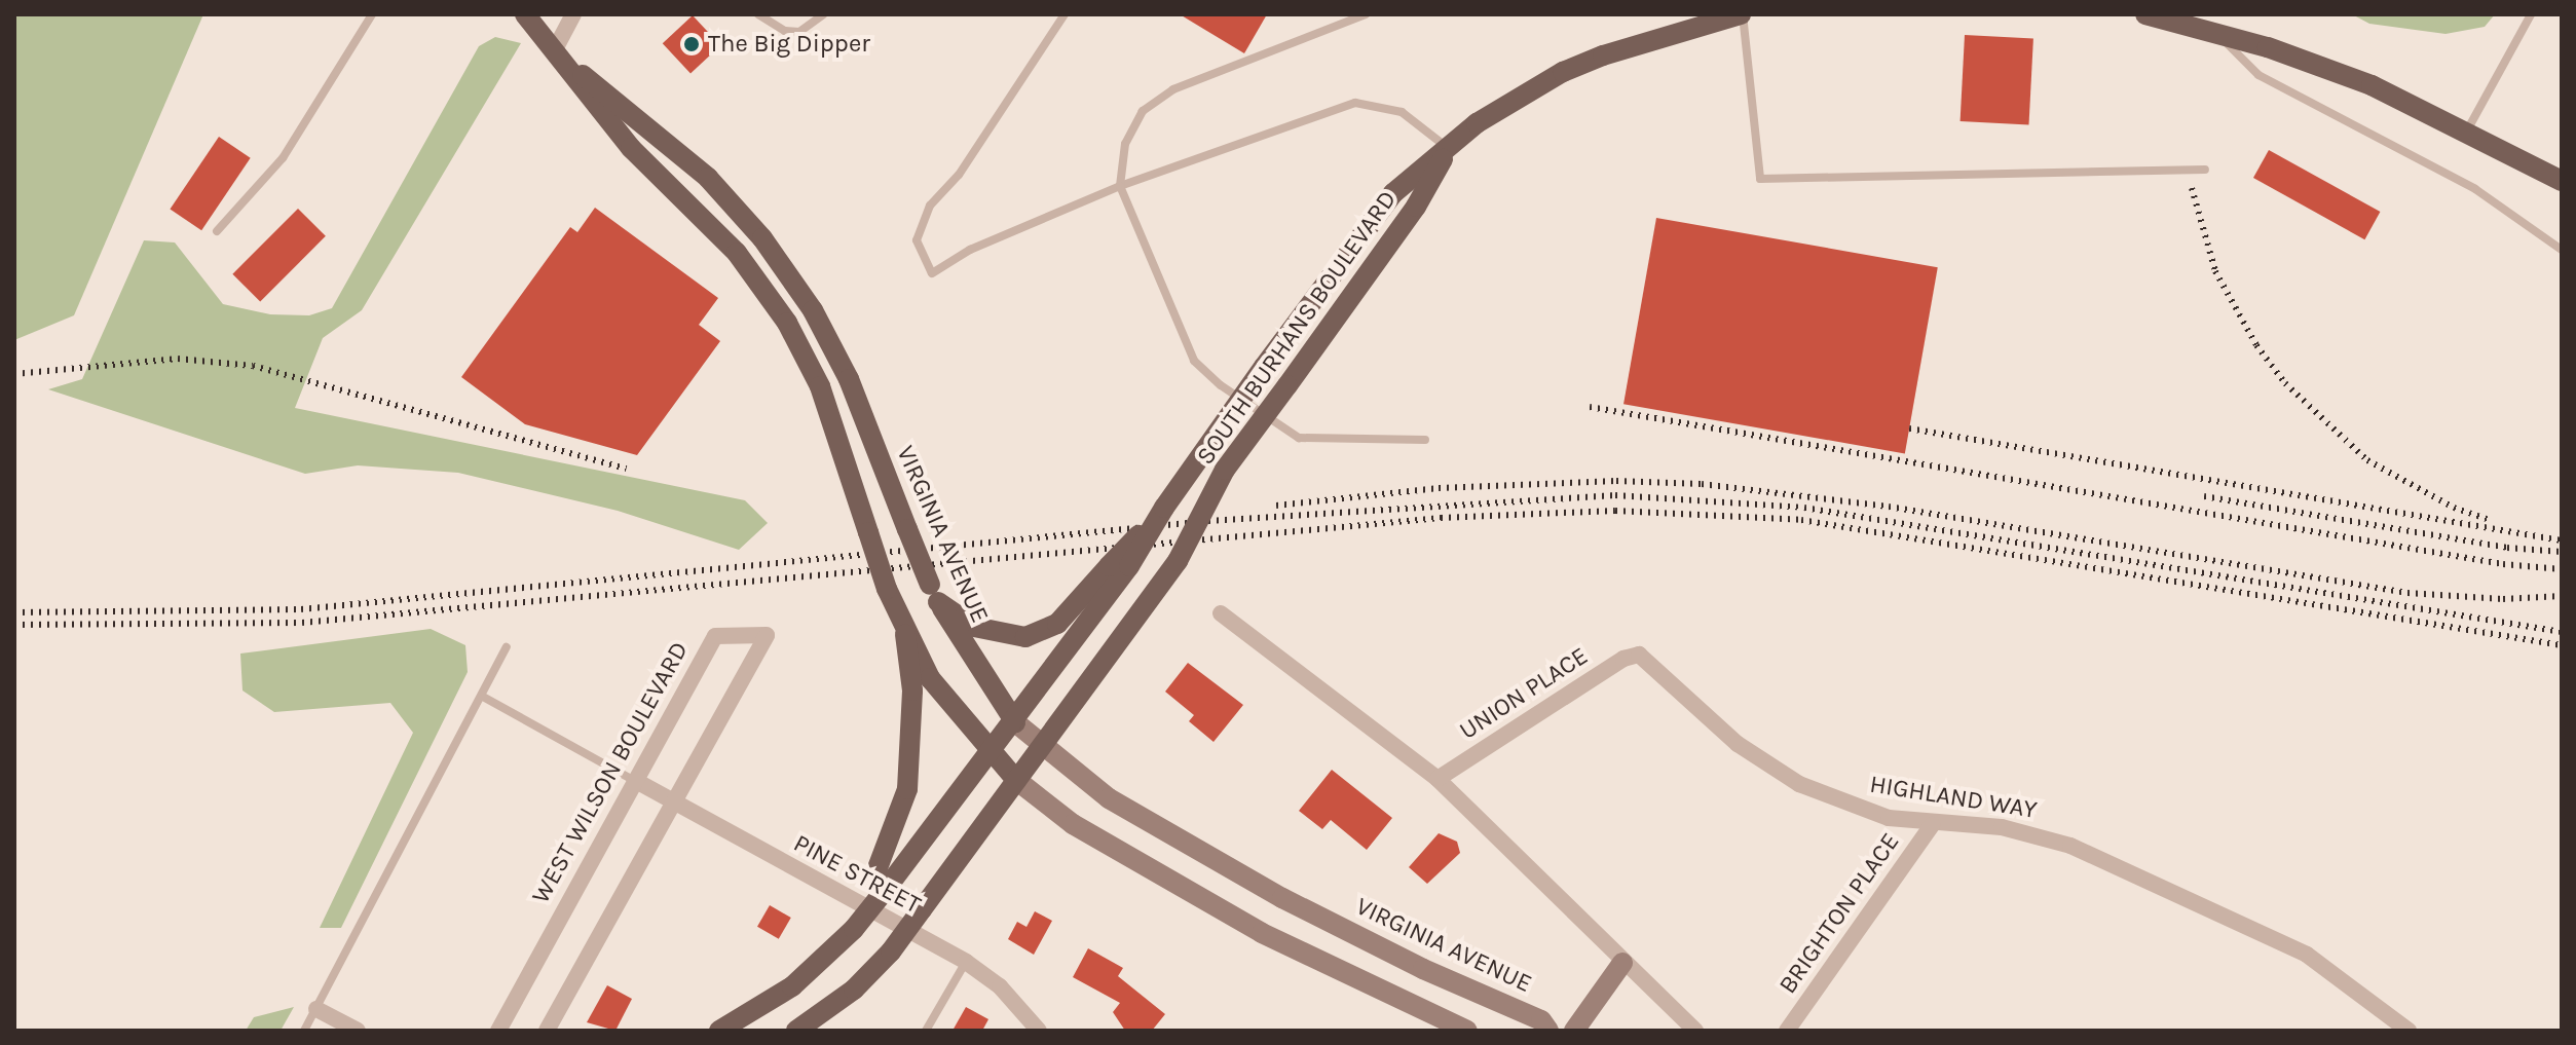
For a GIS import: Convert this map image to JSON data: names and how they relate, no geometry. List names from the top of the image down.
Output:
{
  "streets": {
    "main road": ["SOUTH BURHANS BOULEVARD", "VIRGINIA AVENUE"],
    "street": [
      "UNION PLACE",
      "WEST WILSON BOULEVARD",
      "HIGHLAND WAY",
      "PINE STREET",
      "BRIGHTON PLACE"
    ]
  },
  "crossings": [
    ["SOUTH BURHANS BOULEVARD", "VIRGINIA AVENUE"],
    ["UNION PLACE", "HIGHLAND WAY"],
    ["WEST WILSON BOULEVARD", "PINE STREET"],
    ["HIGHLAND WAY", "BRIGHTON PLACE"]
  ],
  "places": ["The Big Dipper"]
}
